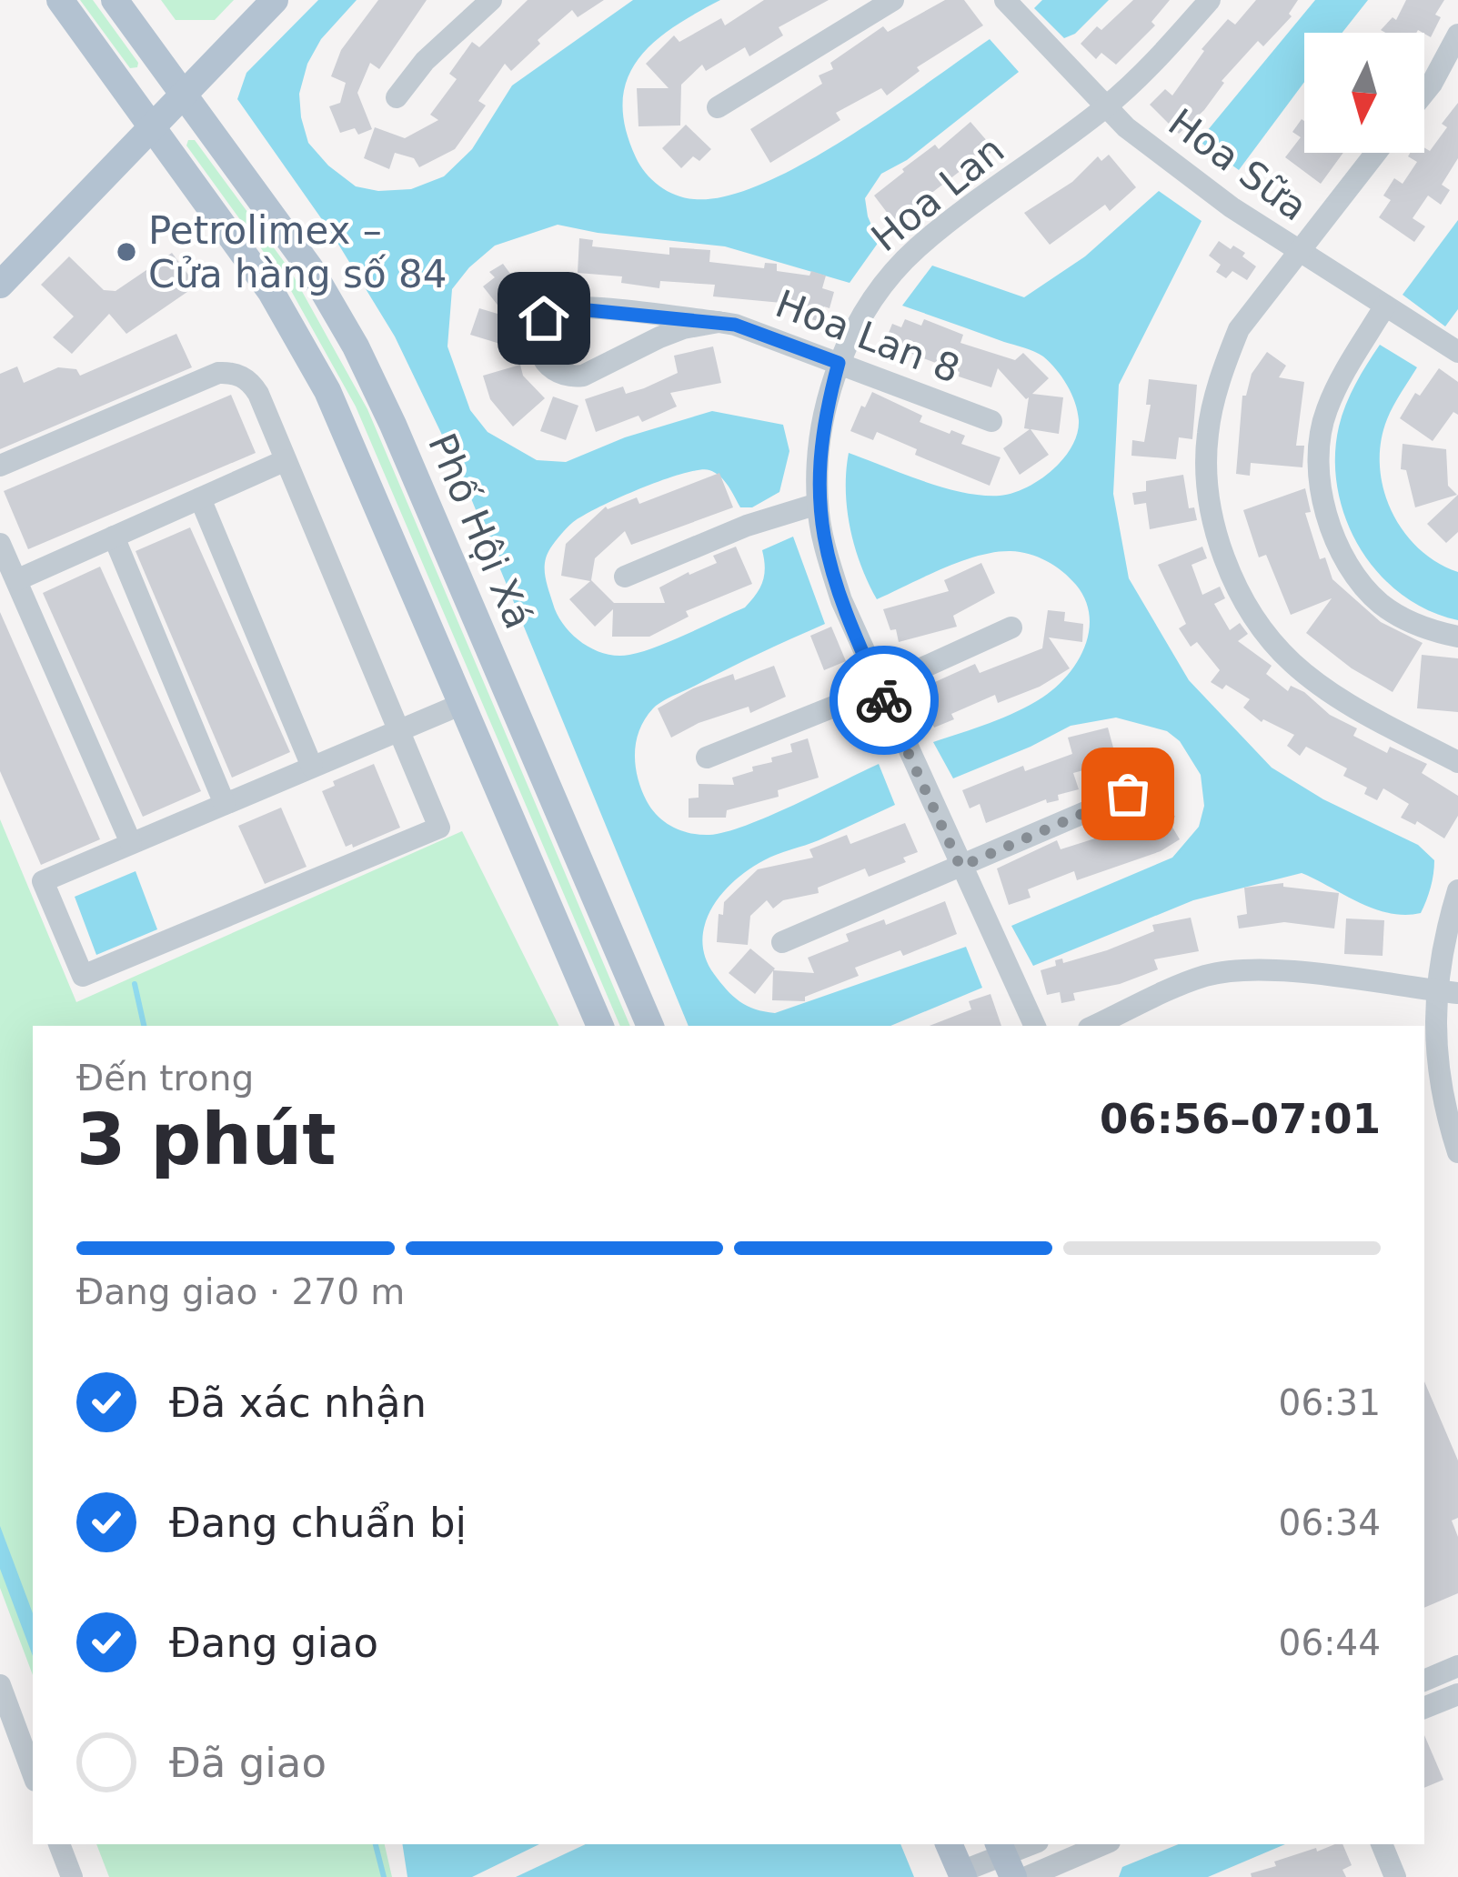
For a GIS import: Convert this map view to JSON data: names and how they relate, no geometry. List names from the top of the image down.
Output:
{
  "streets": {
    "main road": ["Phố Hội Xá"],
    "street": ["Hoa Sữa", "Hoa Lan", "Hoa Lan 8"]
  },
  "crossings": [
    ["Hoa Sữa", "Hoa Lan"],
    ["Hoa Lan", "Hoa Lan 8"]
  ],
  "places": ["Petrolimex – Cửa hàng số 84"],
  "north": "bottom",
  "page": {
    "heading": ["3 phút", "Đến trong", "06:56–07:01"],
    "bar": "Đang giao · 270 m",
    "list": [
      ["Đã xác nhận", "06:31"],
      ["Đang chuẩn bị", "06:34"],
      ["Đang giao", "06:44"],
      "Đã giao"
    ]
  }
}
